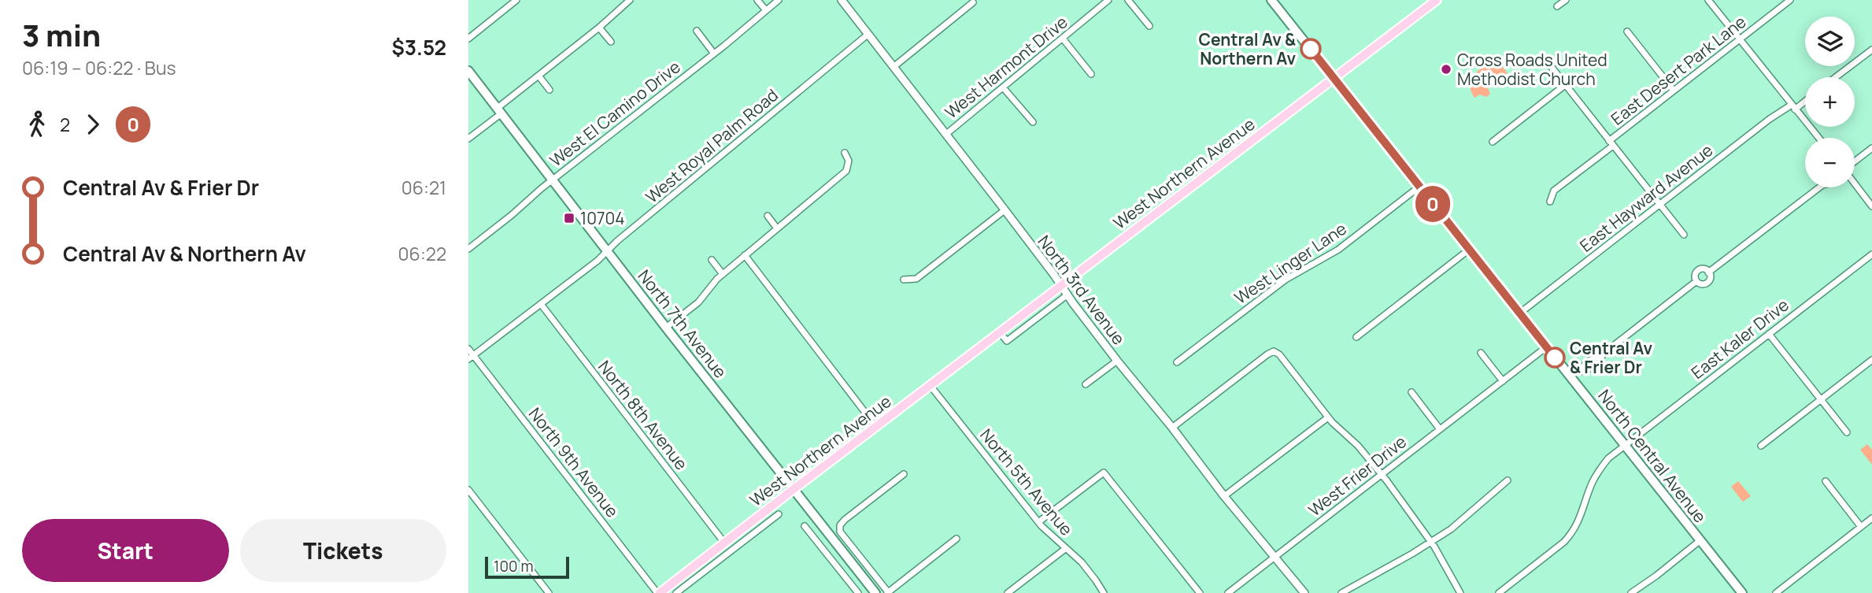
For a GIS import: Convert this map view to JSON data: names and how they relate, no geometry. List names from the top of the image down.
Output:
{
  "streets": {
    "main road": ["West Northern Avenue", "North 7th Avenue", "North Central Avenue"],
    "street": [
      "West Harmont Drive",
      "East Desert Park Lane",
      "West El Camino Drive",
      "West Royal Palm Road",
      "East Hayward Avenue",
      "West Linger Lane",
      "North 3rd Avenue",
      "East Kaler Drive",
      "North 8th Avenue",
      "North 9th Avenue",
      "West Frier Drive",
      "North 5th Avenue"
    ]
  },
  "crossings": [
    ["West Harmont Drive", "North 3rd Avenue"],
    ["West El Camino Drive", "North 7th Avenue"],
    ["West Royal Palm Road", "North 3rd Avenue"],
    ["West Royal Palm Road", "North 7th Avenue"],
    ["West Royal Palm Road", "North 8th Avenue"],
    ["West Royal Palm Road", "North 9th Avenue"],
    ["West Northern Avenue", "North 3rd Avenue"],
    ["West Northern Avenue", "North 7th Avenue"],
    ["West Northern Avenue", "North 8th Avenue"],
    ["West Northern Avenue", "North Central Avenue"],
    ["West Northern Avenue", "North 9th Avenue"],
    ["West Northern Avenue", "North 5th Avenue"],
    ["East Hayward Avenue", "North Central Avenue"],
    ["West Linger Lane", "North Central Avenue"],
    ["North 3rd Avenue", "West Frier Drive"],
    ["East Kaler Drive", "North Central Avenue"],
    ["North Central Avenue", "West Frier Drive"]
  ],
  "places": {
    "other": ["Central Av & Northern Av", "Cross Roads United Methodist Church", "Central Av & Frier Dr"],
    "transit": ["10704"]
  },
  "lines": ["bus line 0"],
  "scale_bar": "100 m",
  "page": {
    "heading": ["3 min", "06:19 – 06:22 · Bus", "$3.52"],
    "on_map": "0",
    "map_buttons": ["+", "−"],
    "legs": ["2", "0"],
    "list": [
      {
        "name": "Central Av & Frier Dr",
        "value": "06:21"
      },
      {
        "name": "Central Av & Northern Av",
        "value": "06:22"
      }
    ],
    "buttons": ["Start", "Tickets"],
    "scale": "100 m"
  }
}
